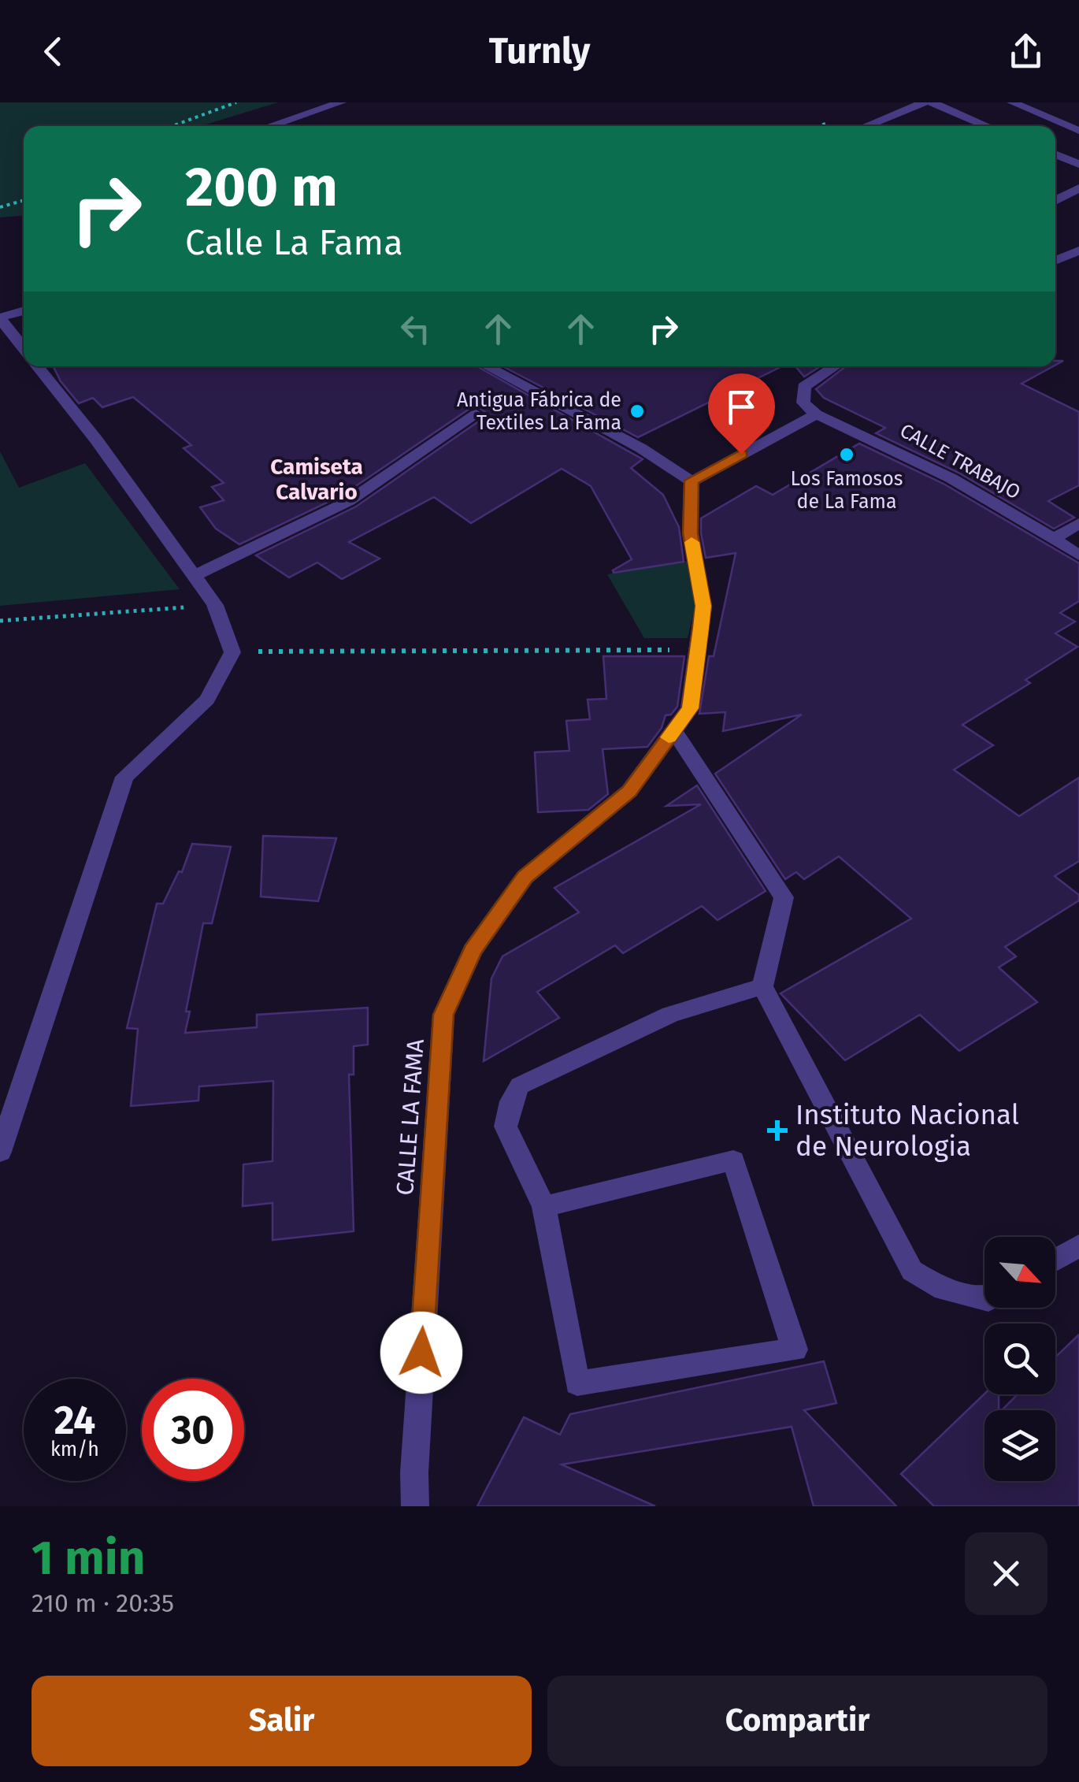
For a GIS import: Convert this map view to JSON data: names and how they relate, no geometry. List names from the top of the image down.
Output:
{
  "streets": {
    "street": ["CALLE TRABAJO", "CALLE LA FAMA"]
  },
  "districts": ["Camiseta Calvario"],
  "places": {
    "other": ["Antigua Fábrica de Textiles La Fama", "Los Famosos de La Fama"],
    "health": ["Instituto Nacional de Neurologia"]
  },
  "north": "bottom right",
  "page": {
    "header": "Turnly",
    "turn": ["200 m", "Calle La Fama"],
    "speed": "24 km/h",
    "limit": "30",
    "heading": ["1 min", "210 m · 20:35"],
    "buttons": ["Salir", "Compartir"]
  }
}
